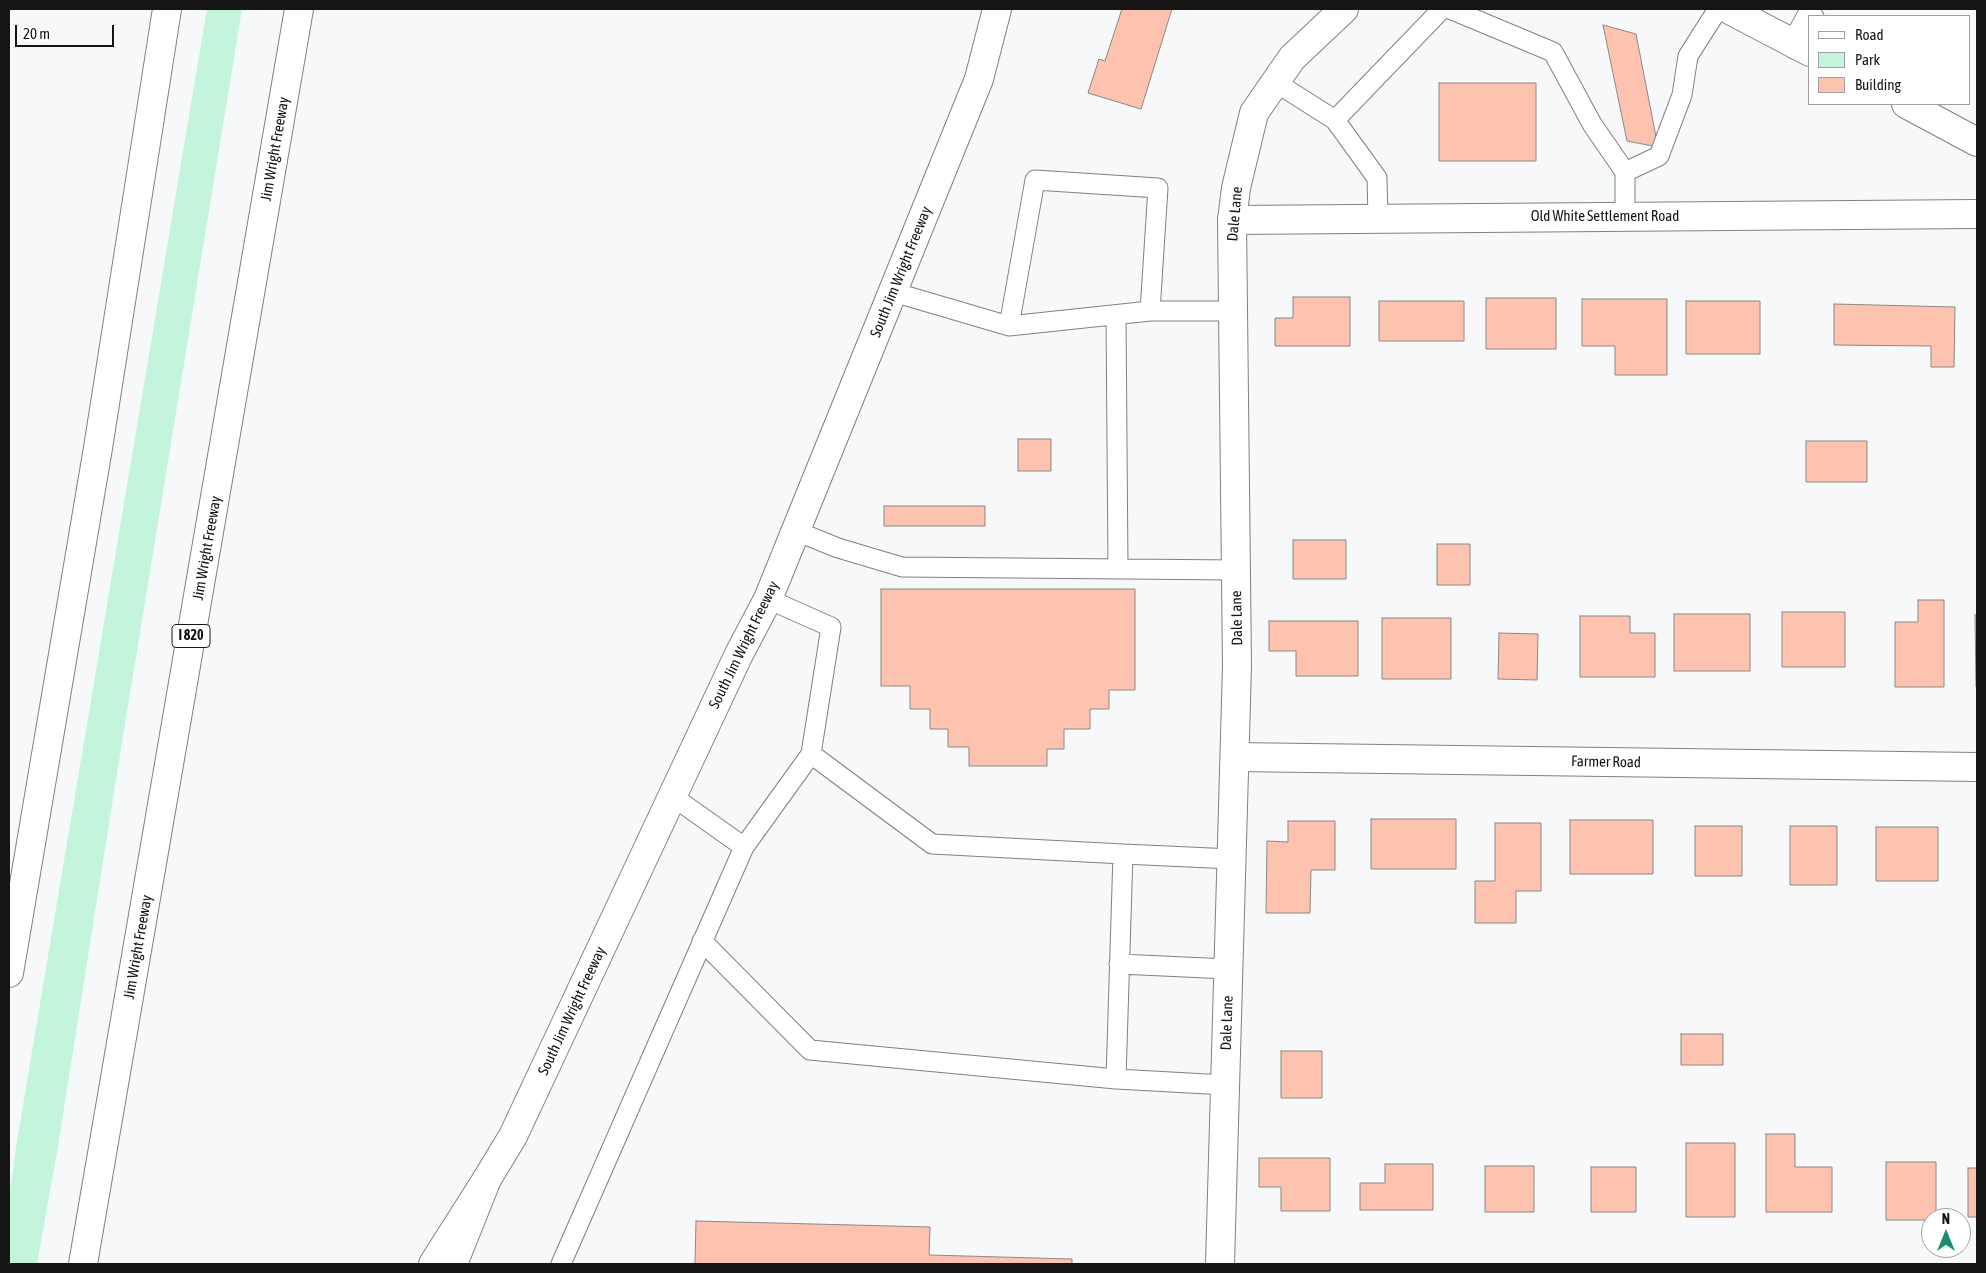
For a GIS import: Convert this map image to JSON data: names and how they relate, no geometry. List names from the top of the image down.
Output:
{
  "streets": {
    "main road": [
      "Jim Wright Freeway",
      "Dale Lane",
      "Old White Settlement Road",
      "South Jim Wright Freeway",
      "I 820",
      "Farmer Road"
    ]
  },
  "crossings": [
    ["Dale Lane", "Old White Settlement Road"],
    ["Dale Lane", "Farmer Road"]
  ],
  "legend": ["Road", "Park", "Building"],
  "scale_bar": "20 m",
  "north": "top"
}
